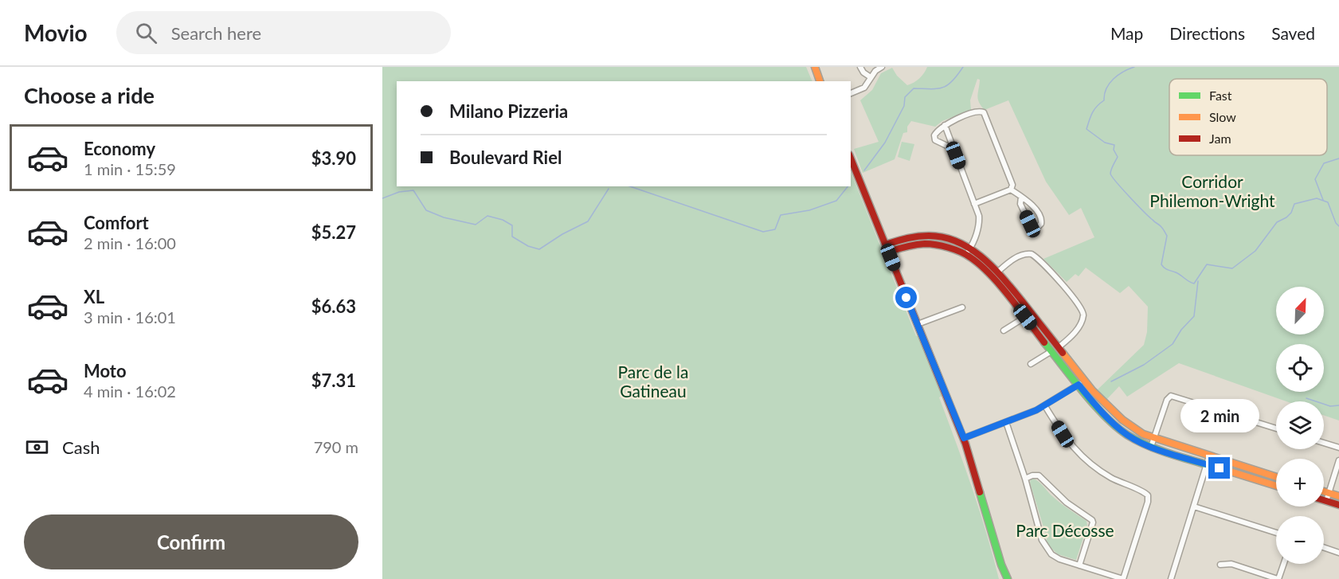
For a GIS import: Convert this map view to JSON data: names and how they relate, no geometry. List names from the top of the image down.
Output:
{
  "parks": ["Corridor Philemon-Wright", "Parc de la Gatineau", "Parc Décosse"],
  "legend": ["Fast", "Slow", "Jam"],
  "north": "top right",
  "page": {
    "header": "Movio",
    "search": "Search here",
    "nav": ["Map", "Directions", "Saved"],
    "heading": "Choose a ride",
    "banner": ["Milano Pizzeria", "Boulevard Riel"],
    "list": [
      {
        "name": "Economy",
        "note": "1 min · 15:59",
        "value": "$3.90"
      },
      {
        "name": "Comfort",
        "note": "2 min · 16:00",
        "value": "$5.27"
      },
      {
        "name": "XL",
        "note": "3 min · 16:01",
        "value": "$6.63"
      },
      {
        "name": "Moto",
        "note": "4 min · 16:02",
        "value": "$7.31"
      }
    ],
    "map_buttons": ["+", "−"],
    "bubble": "2 min",
    "pay": ["Cash", "790 m"],
    "buttons": "Confirm"
  }
}
